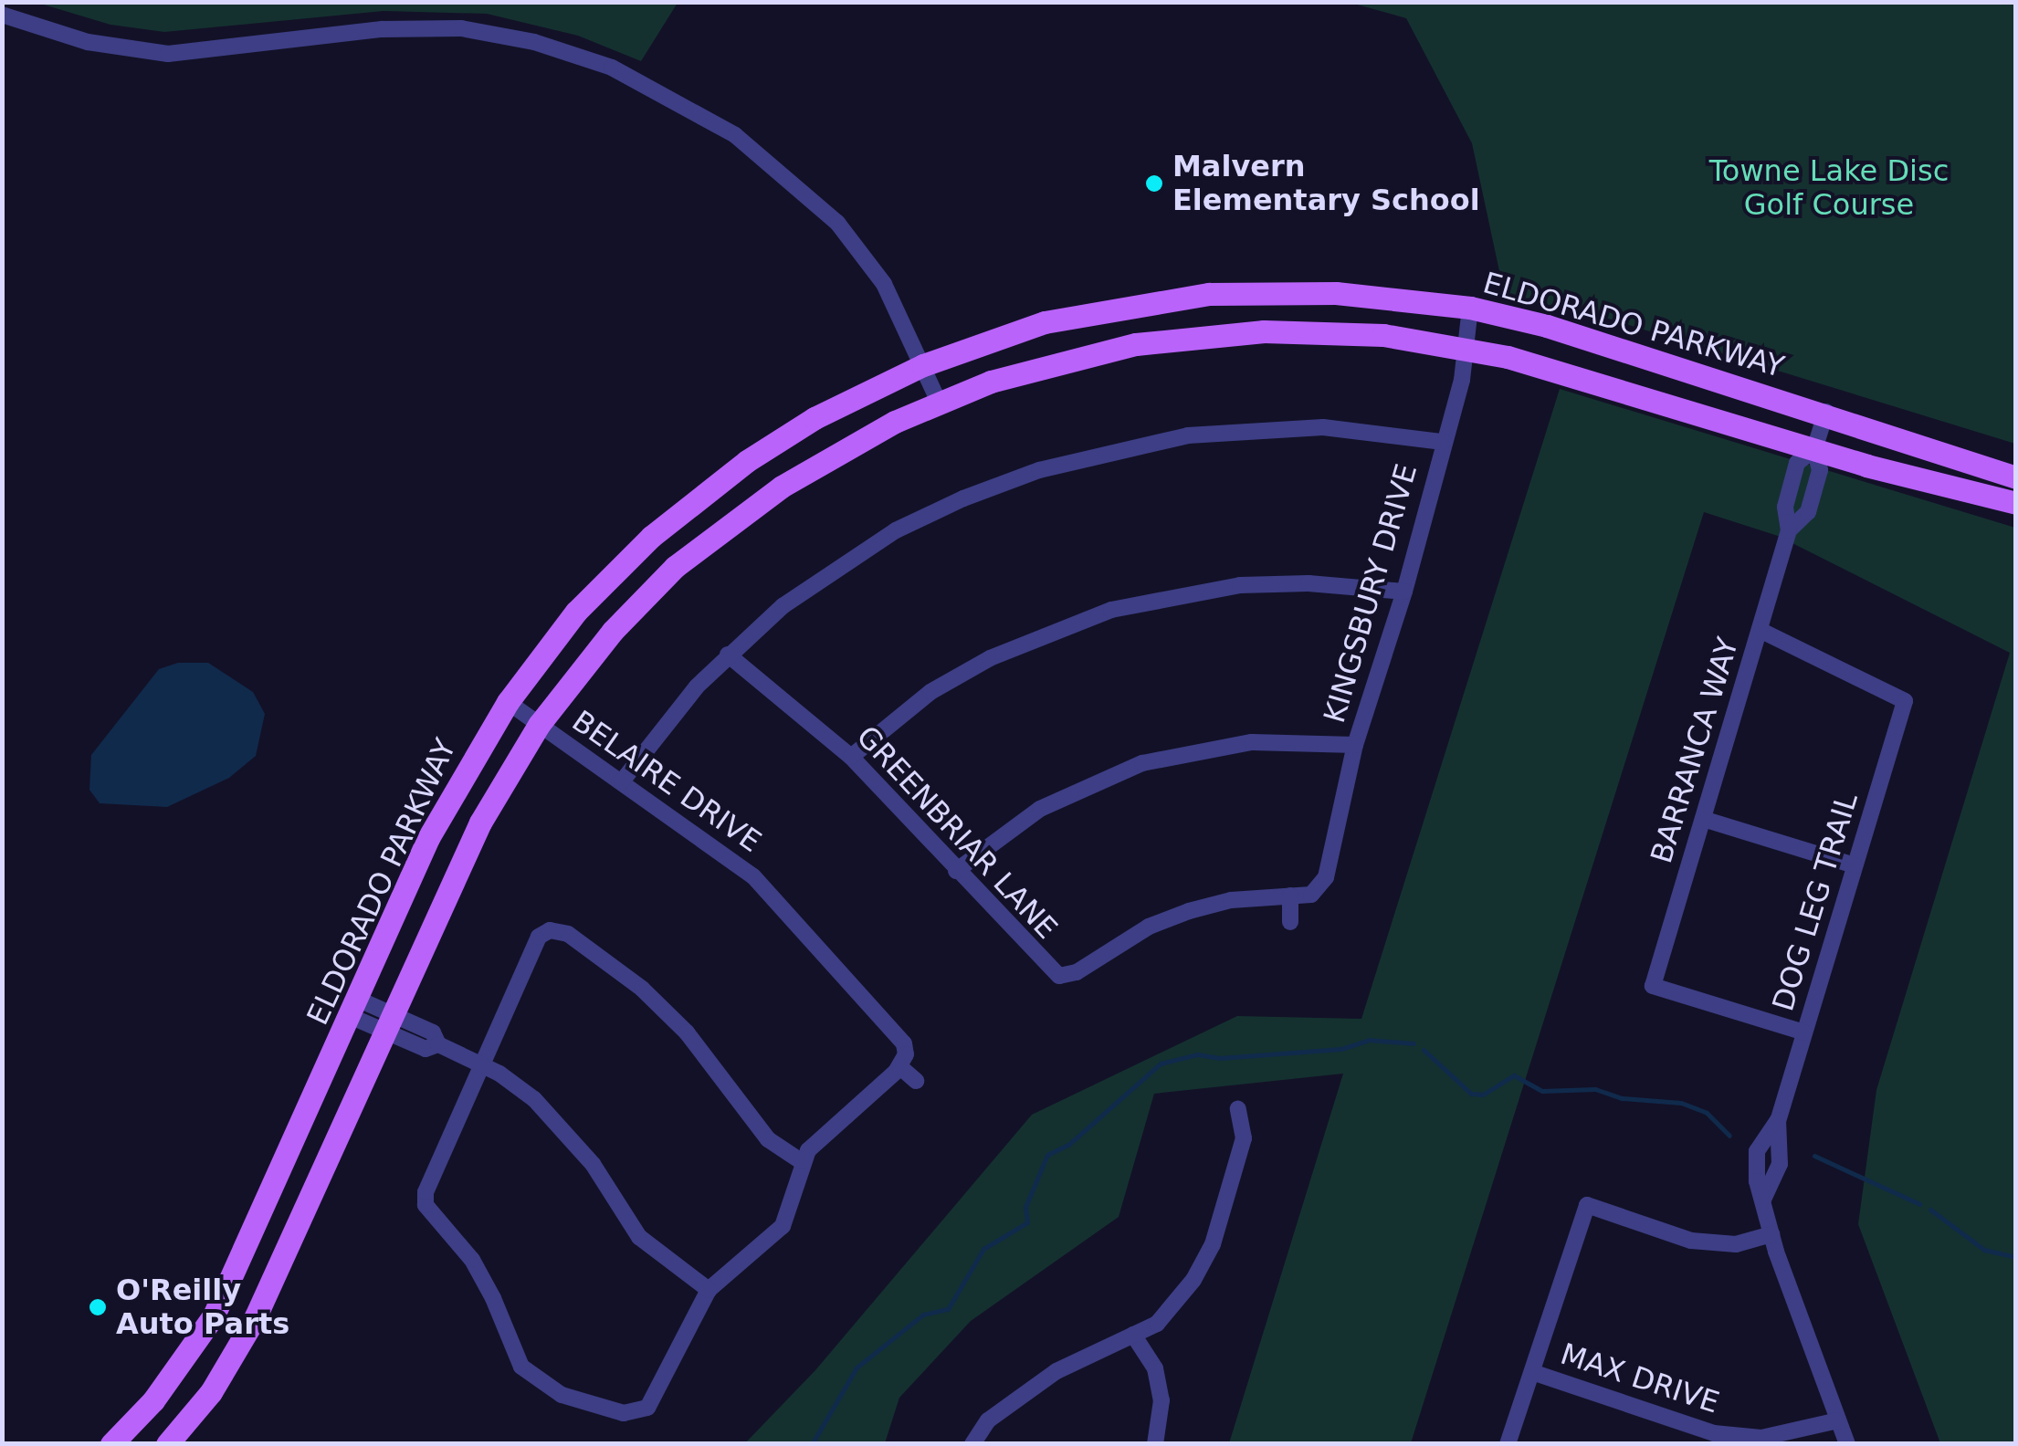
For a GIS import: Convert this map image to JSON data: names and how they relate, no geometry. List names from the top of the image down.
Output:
{
  "streets": {
    "main road": ["ELDORADO PARKWAY"],
    "street": [
      "KINGSBURY DRIVE",
      "BARRANCA WAY",
      "BELAIRE DRIVE",
      "GREENBRIAR LANE",
      "DOG LEG TRAIL",
      "MAX DRIVE"
    ]
  },
  "crossings": [
    ["ELDORADO PARKWAY", "KINGSBURY DRIVE"],
    ["ELDORADO PARKWAY", "BARRANCA WAY"],
    ["ELDORADO PARKWAY", "BELAIRE DRIVE"],
    ["KINGSBURY DRIVE", "GREENBRIAR LANE"],
    ["BARRANCA WAY", "DOG LEG TRAIL"],
    ["DOG LEG TRAIL", "MAX DRIVE"]
  ],
  "parks": ["Towne Lake Disc Golf Course"],
  "places": ["Malvern Elementary School", "O'Reilly Auto Parts"]
}
